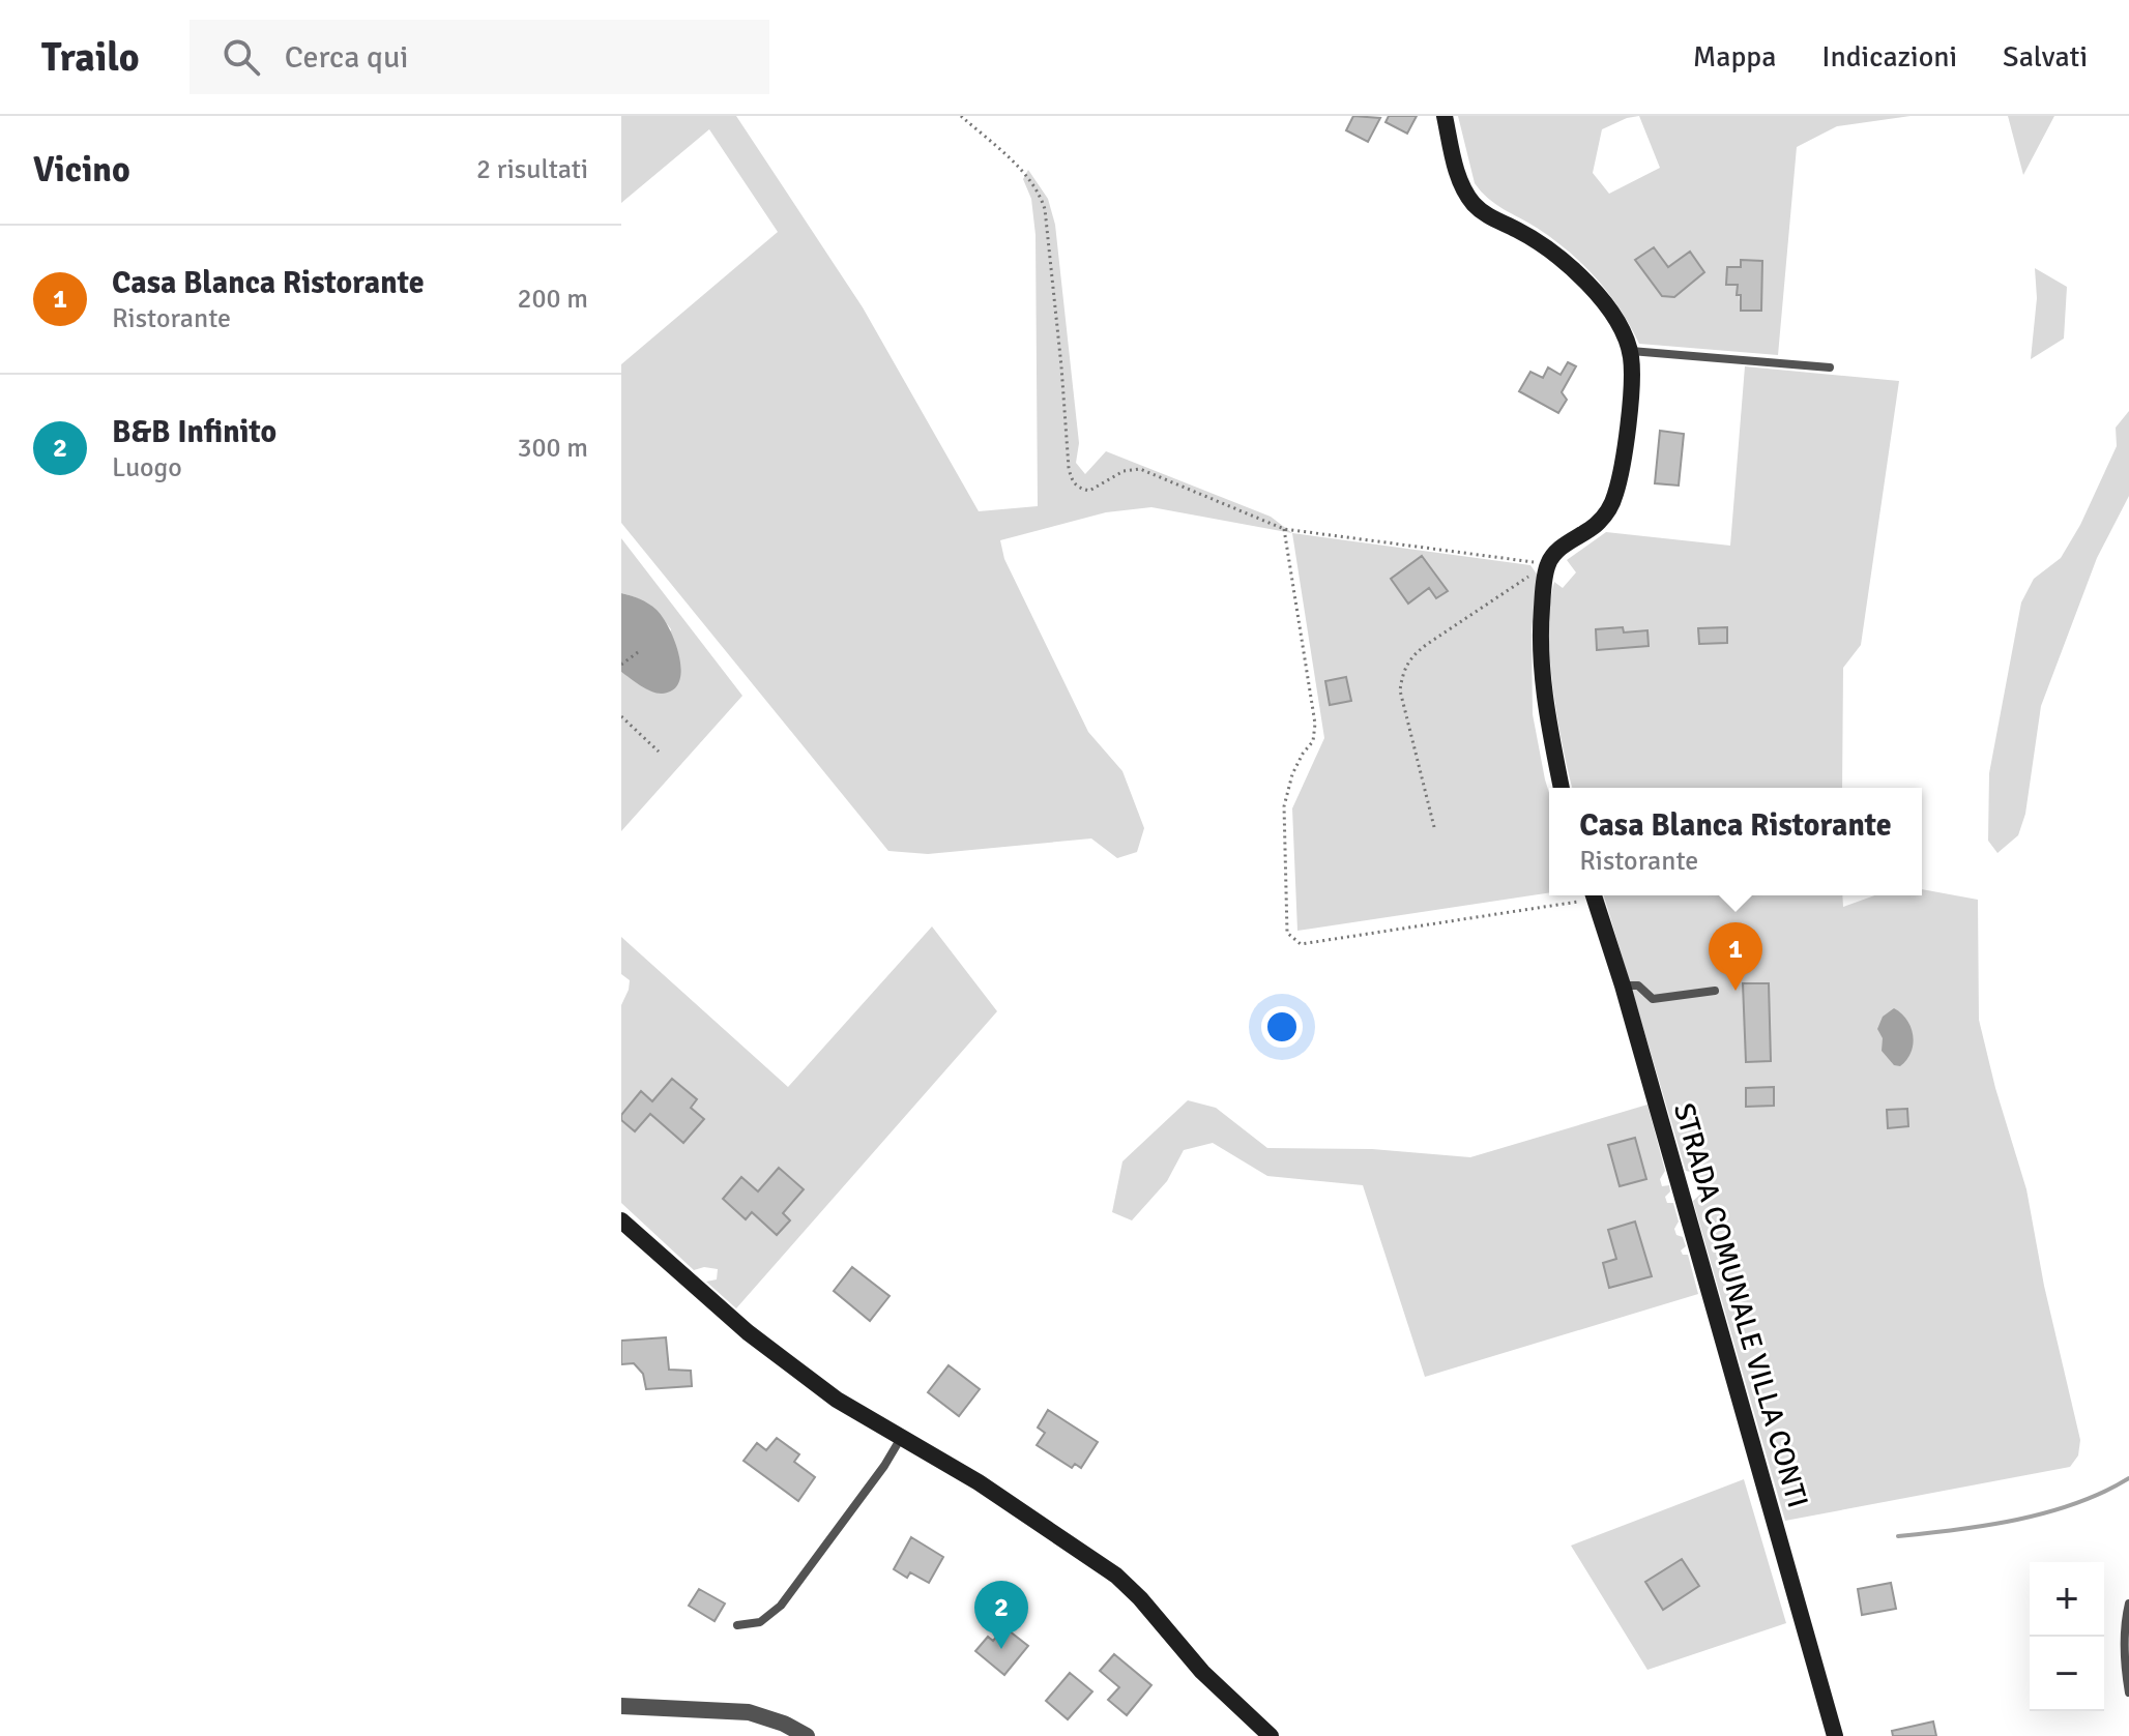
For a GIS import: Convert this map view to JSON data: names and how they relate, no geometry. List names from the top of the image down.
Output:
{
  "streets": {
    "street": ["STRADA COMUNALE VILLA CONTI"]
  },
  "page": {
    "header": "Trailo",
    "search": "Cerca qui",
    "nav": ["Mappa", "Indicazioni", "Salvati"],
    "heading": ["Vicino", "2 risultati"],
    "list": [
      {
        "mark": "1",
        "name": "Casa Blanca Ristorante",
        "note": "Ristorante",
        "value": "200 m"
      },
      {
        "mark": "2",
        "name": "B&B Infinito",
        "note": "Luogo",
        "value": "300 m"
      }
    ],
    "popup": ["Casa Blanca Ristorante", "Ristorante"],
    "pins": ["1", "2"],
    "map_buttons": ["+", "−"]
  }
}
